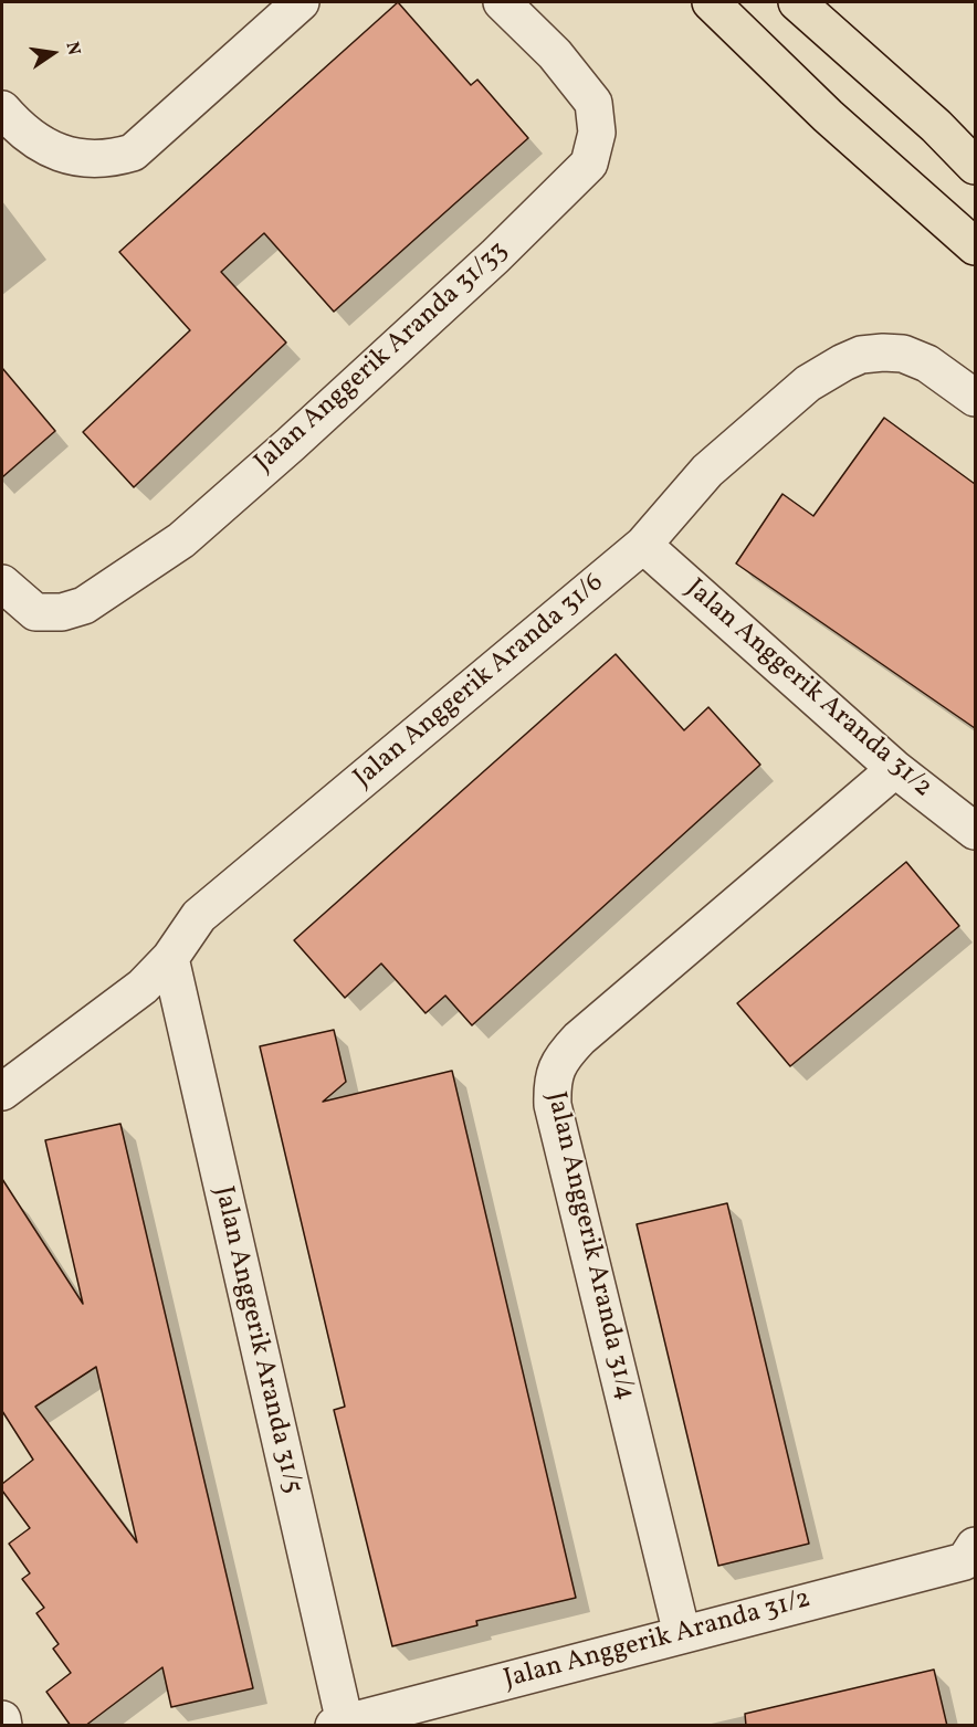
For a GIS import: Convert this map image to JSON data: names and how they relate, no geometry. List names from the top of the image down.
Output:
{
  "streets": {
    "street": [
      "Jalan Anggerik Aranda 31/33",
      "Jalan Anggerik Aranda 31/6",
      "Jalan Anggerik Aranda 31/2",
      "Jalan Anggerik Aranda 31/4",
      "Jalan Anggerik Aranda 31/5"
    ]
  },
  "crossings": [
    ["Jalan Anggerik Aranda 31/6", "Jalan Anggerik Aranda 31/2"],
    ["Jalan Anggerik Aranda 31/6", "Jalan Anggerik Aranda 31/5"],
    ["Jalan Anggerik Aranda 31/2", "Jalan Anggerik Aranda 31/4"],
    ["Jalan Anggerik Aranda 31/2", "Jalan Anggerik Aranda 31/5"]
  ],
  "north": "right"
}
